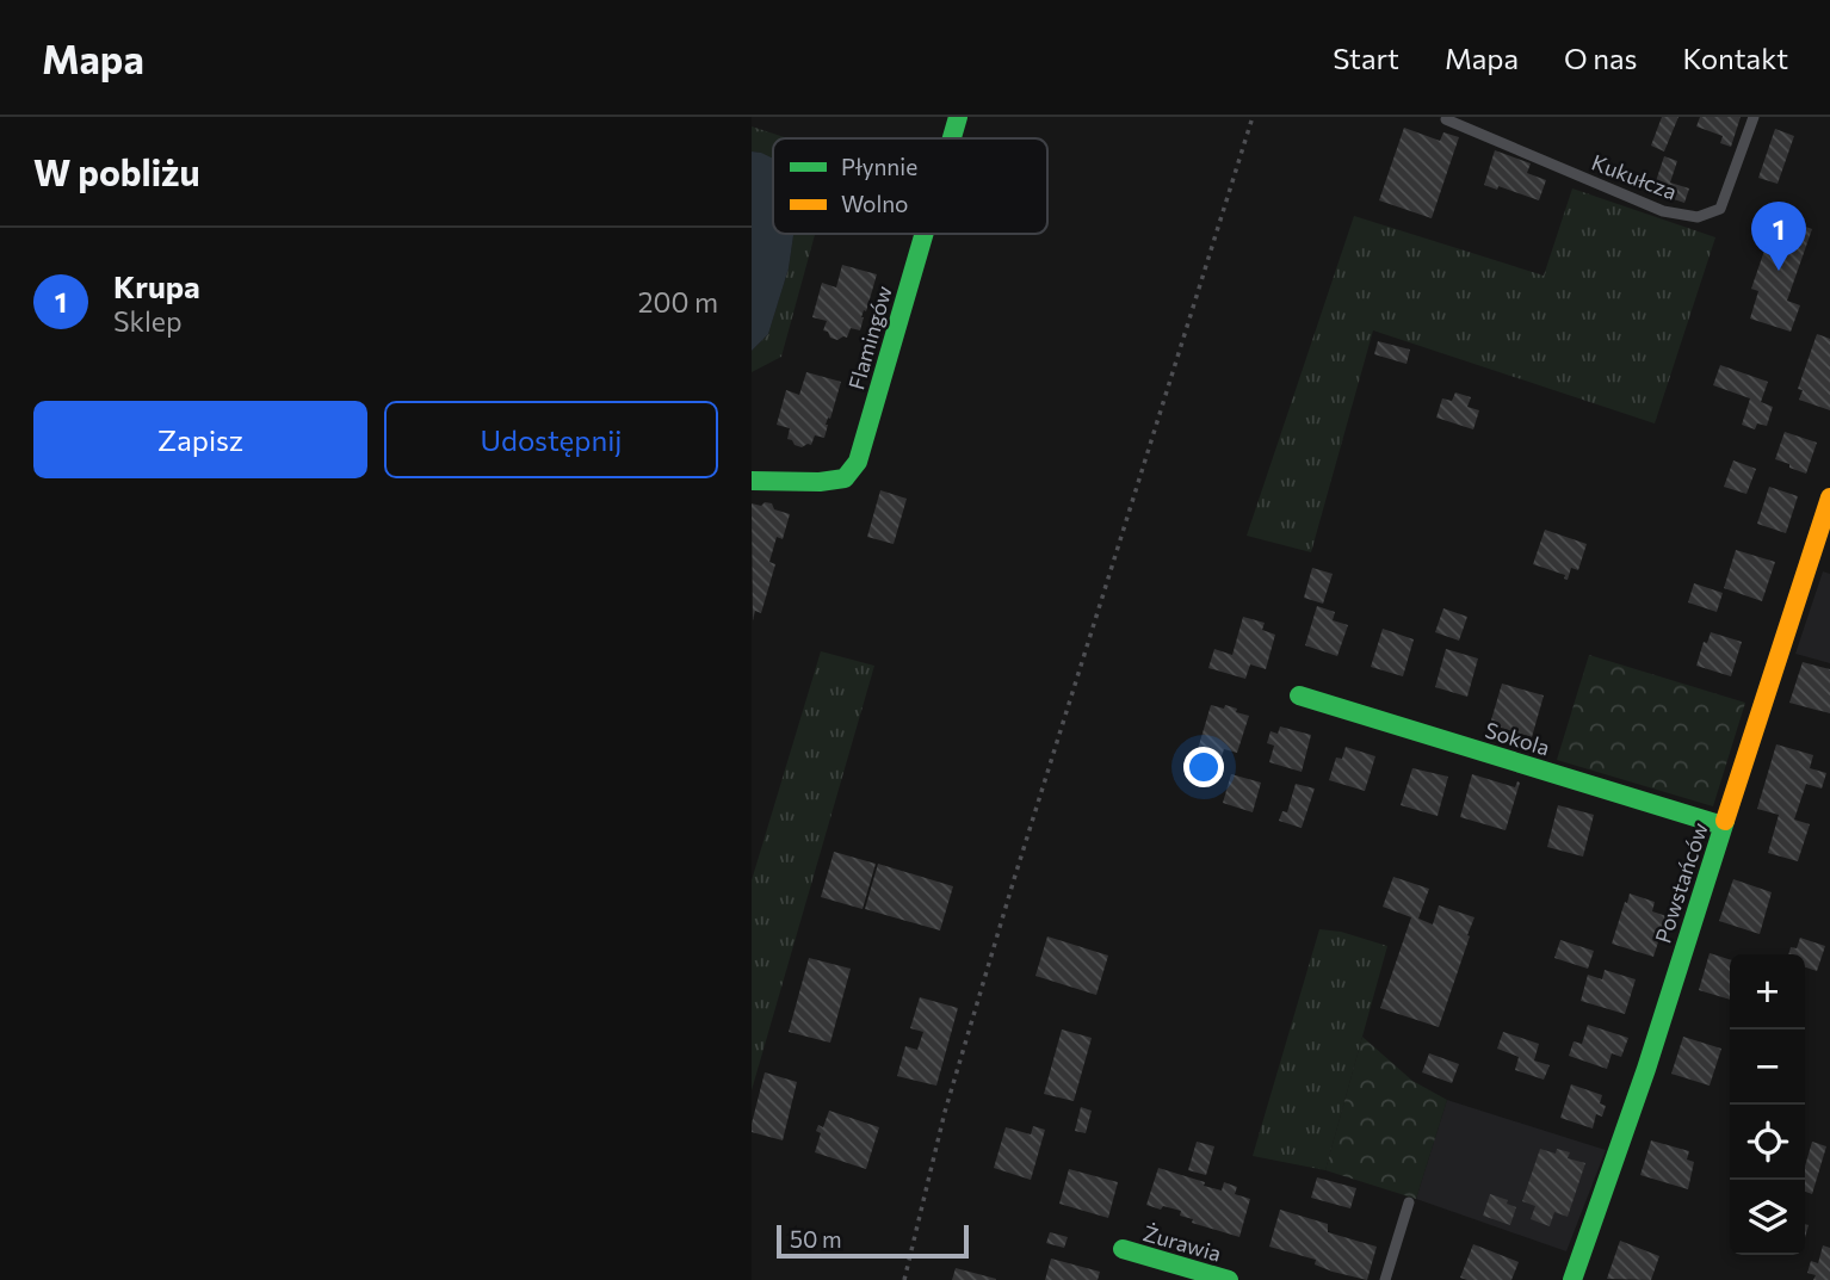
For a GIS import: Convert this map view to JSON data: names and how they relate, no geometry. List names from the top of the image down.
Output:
{
  "streets": {
    "street": [
      "Flamingów",
      "Sokola",
      "Powstańców",
      "Żurawia"
    ],
    "lane": ["Kukułcza"]
  },
  "crossings": [
    ["Sokola", "Powstańców"]
  ],
  "legend": ["Płynnie", "Wolno"],
  "scale_bar": "50 m",
  "page": {
    "header": "Mapa",
    "nav": [
      "Start",
      "Mapa",
      "O nas",
      "Kontakt"
    ],
    "heading": "W pobliżu",
    "pins": "1",
    "list": [
      {
        "mark": "1",
        "name": "Krupa",
        "note": "Sklep",
        "value": "200 m"
      }
    ],
    "buttons": ["Zapisz", "Udostępnij"],
    "map_buttons": ["+", "−"],
    "scale": "50 m"
  }
}
